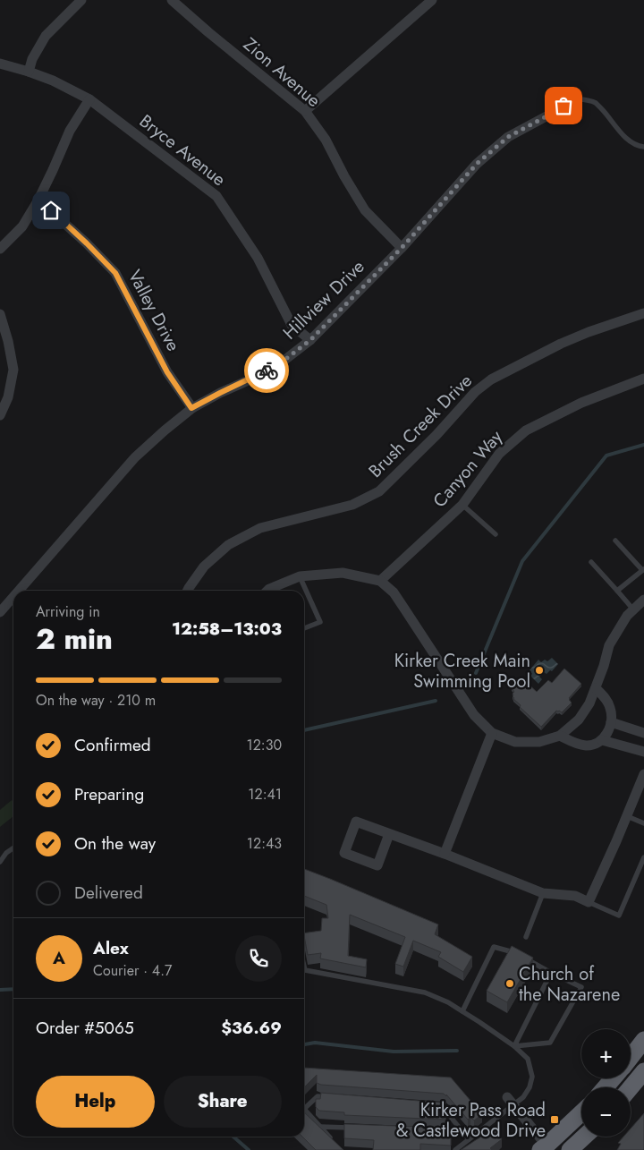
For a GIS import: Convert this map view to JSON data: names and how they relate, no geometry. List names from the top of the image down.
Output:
{
  "streets": {
    "street": [
      "Zion Avenue",
      "Bryce Avenue",
      "Hillview Drive",
      "Valley Drive",
      "Brush Creek Drive",
      "Canyon Way"
    ]
  },
  "crossings": [
    ["Zion Avenue", "Hillview Drive"],
    ["Bryce Avenue", "Hillview Drive"],
    ["Hillview Drive", "Valley Drive"]
  ],
  "places": {
    "other": ["Kirker Creek Main Swimming Pool", "Church of the Nazarene"],
    "transit": ["Kirker Pass Road & Castlewood Drive"]
  },
  "page": {
    "heading": ["2 min", "Arriving in", "12:58–13:03"],
    "panel": [
      "Alex",
      "Courier · 4.7",
      "Order #5065",
      "$36.69"
    ],
    "bar": "On the way · 210 m",
    "list": [
      ["Confirmed", "12:30"],
      ["Preparing", "12:41"],
      ["On the way", "12:43"],
      "Delivered"
    ],
    "round": "A",
    "map_buttons": ["+", "−"],
    "buttons": ["Help", "Share"]
  }
}
